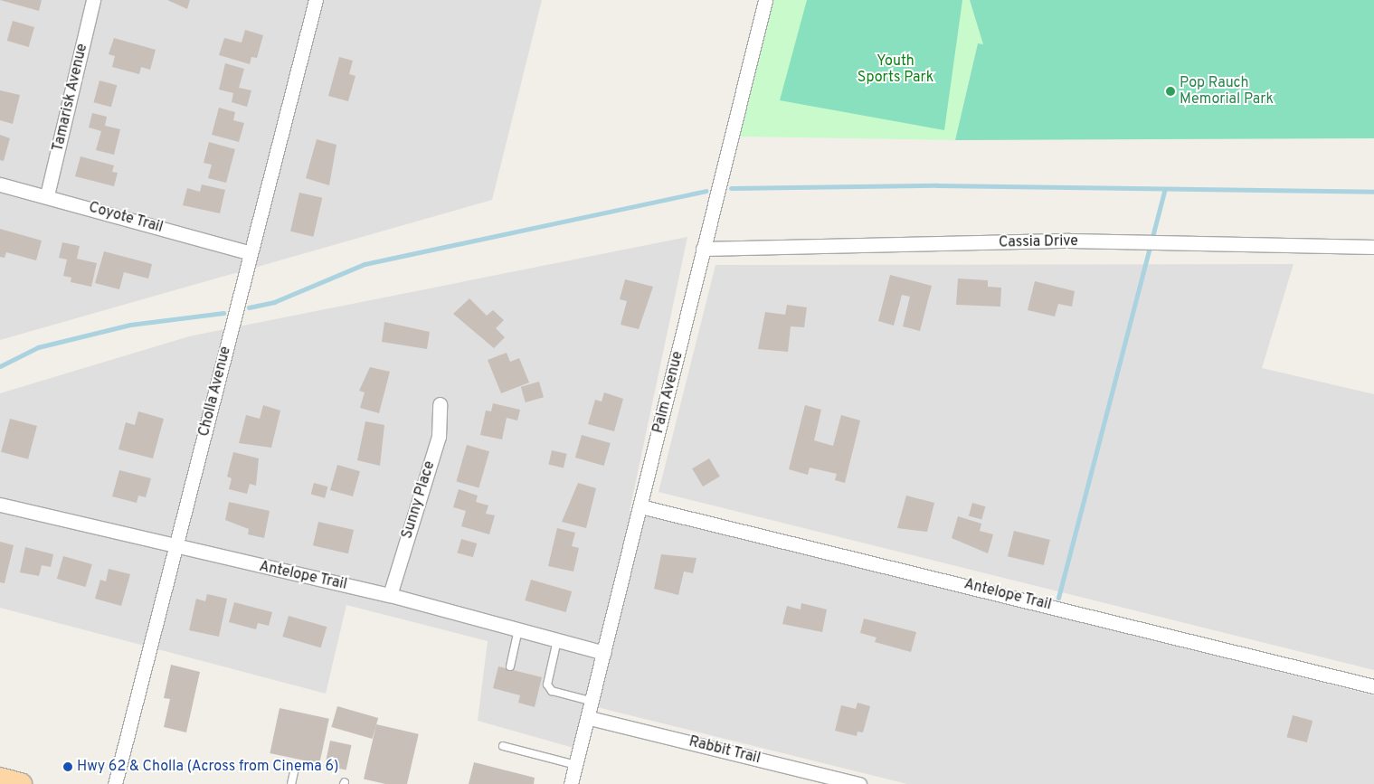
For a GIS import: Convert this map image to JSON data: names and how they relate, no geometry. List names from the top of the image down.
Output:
{
  "streets": {
    "street": [
      "Tamarisk Avenue",
      "Coyote Trail",
      "Cassia Drive",
      "Cholla Avenue",
      "Palm Avenue",
      "Sunny Place",
      "Antelope Trail",
      "Rabbit Trail"
    ]
  },
  "crossings": [
    ["Tamarisk Avenue", "Coyote Trail"],
    ["Coyote Trail", "Cholla Avenue"],
    ["Cassia Drive", "Palm Avenue"],
    ["Cholla Avenue", "Antelope Trail"],
    ["Palm Avenue", "Antelope Trail"],
    ["Palm Avenue", "Rabbit Trail"],
    ["Sunny Place", "Antelope Trail"]
  ],
  "parks": ["Youth Sports Park"],
  "places": ["Pop Rauch Memorial Park", "Hwy 62 & Cholla (Across from Cinema 6)"]
}
